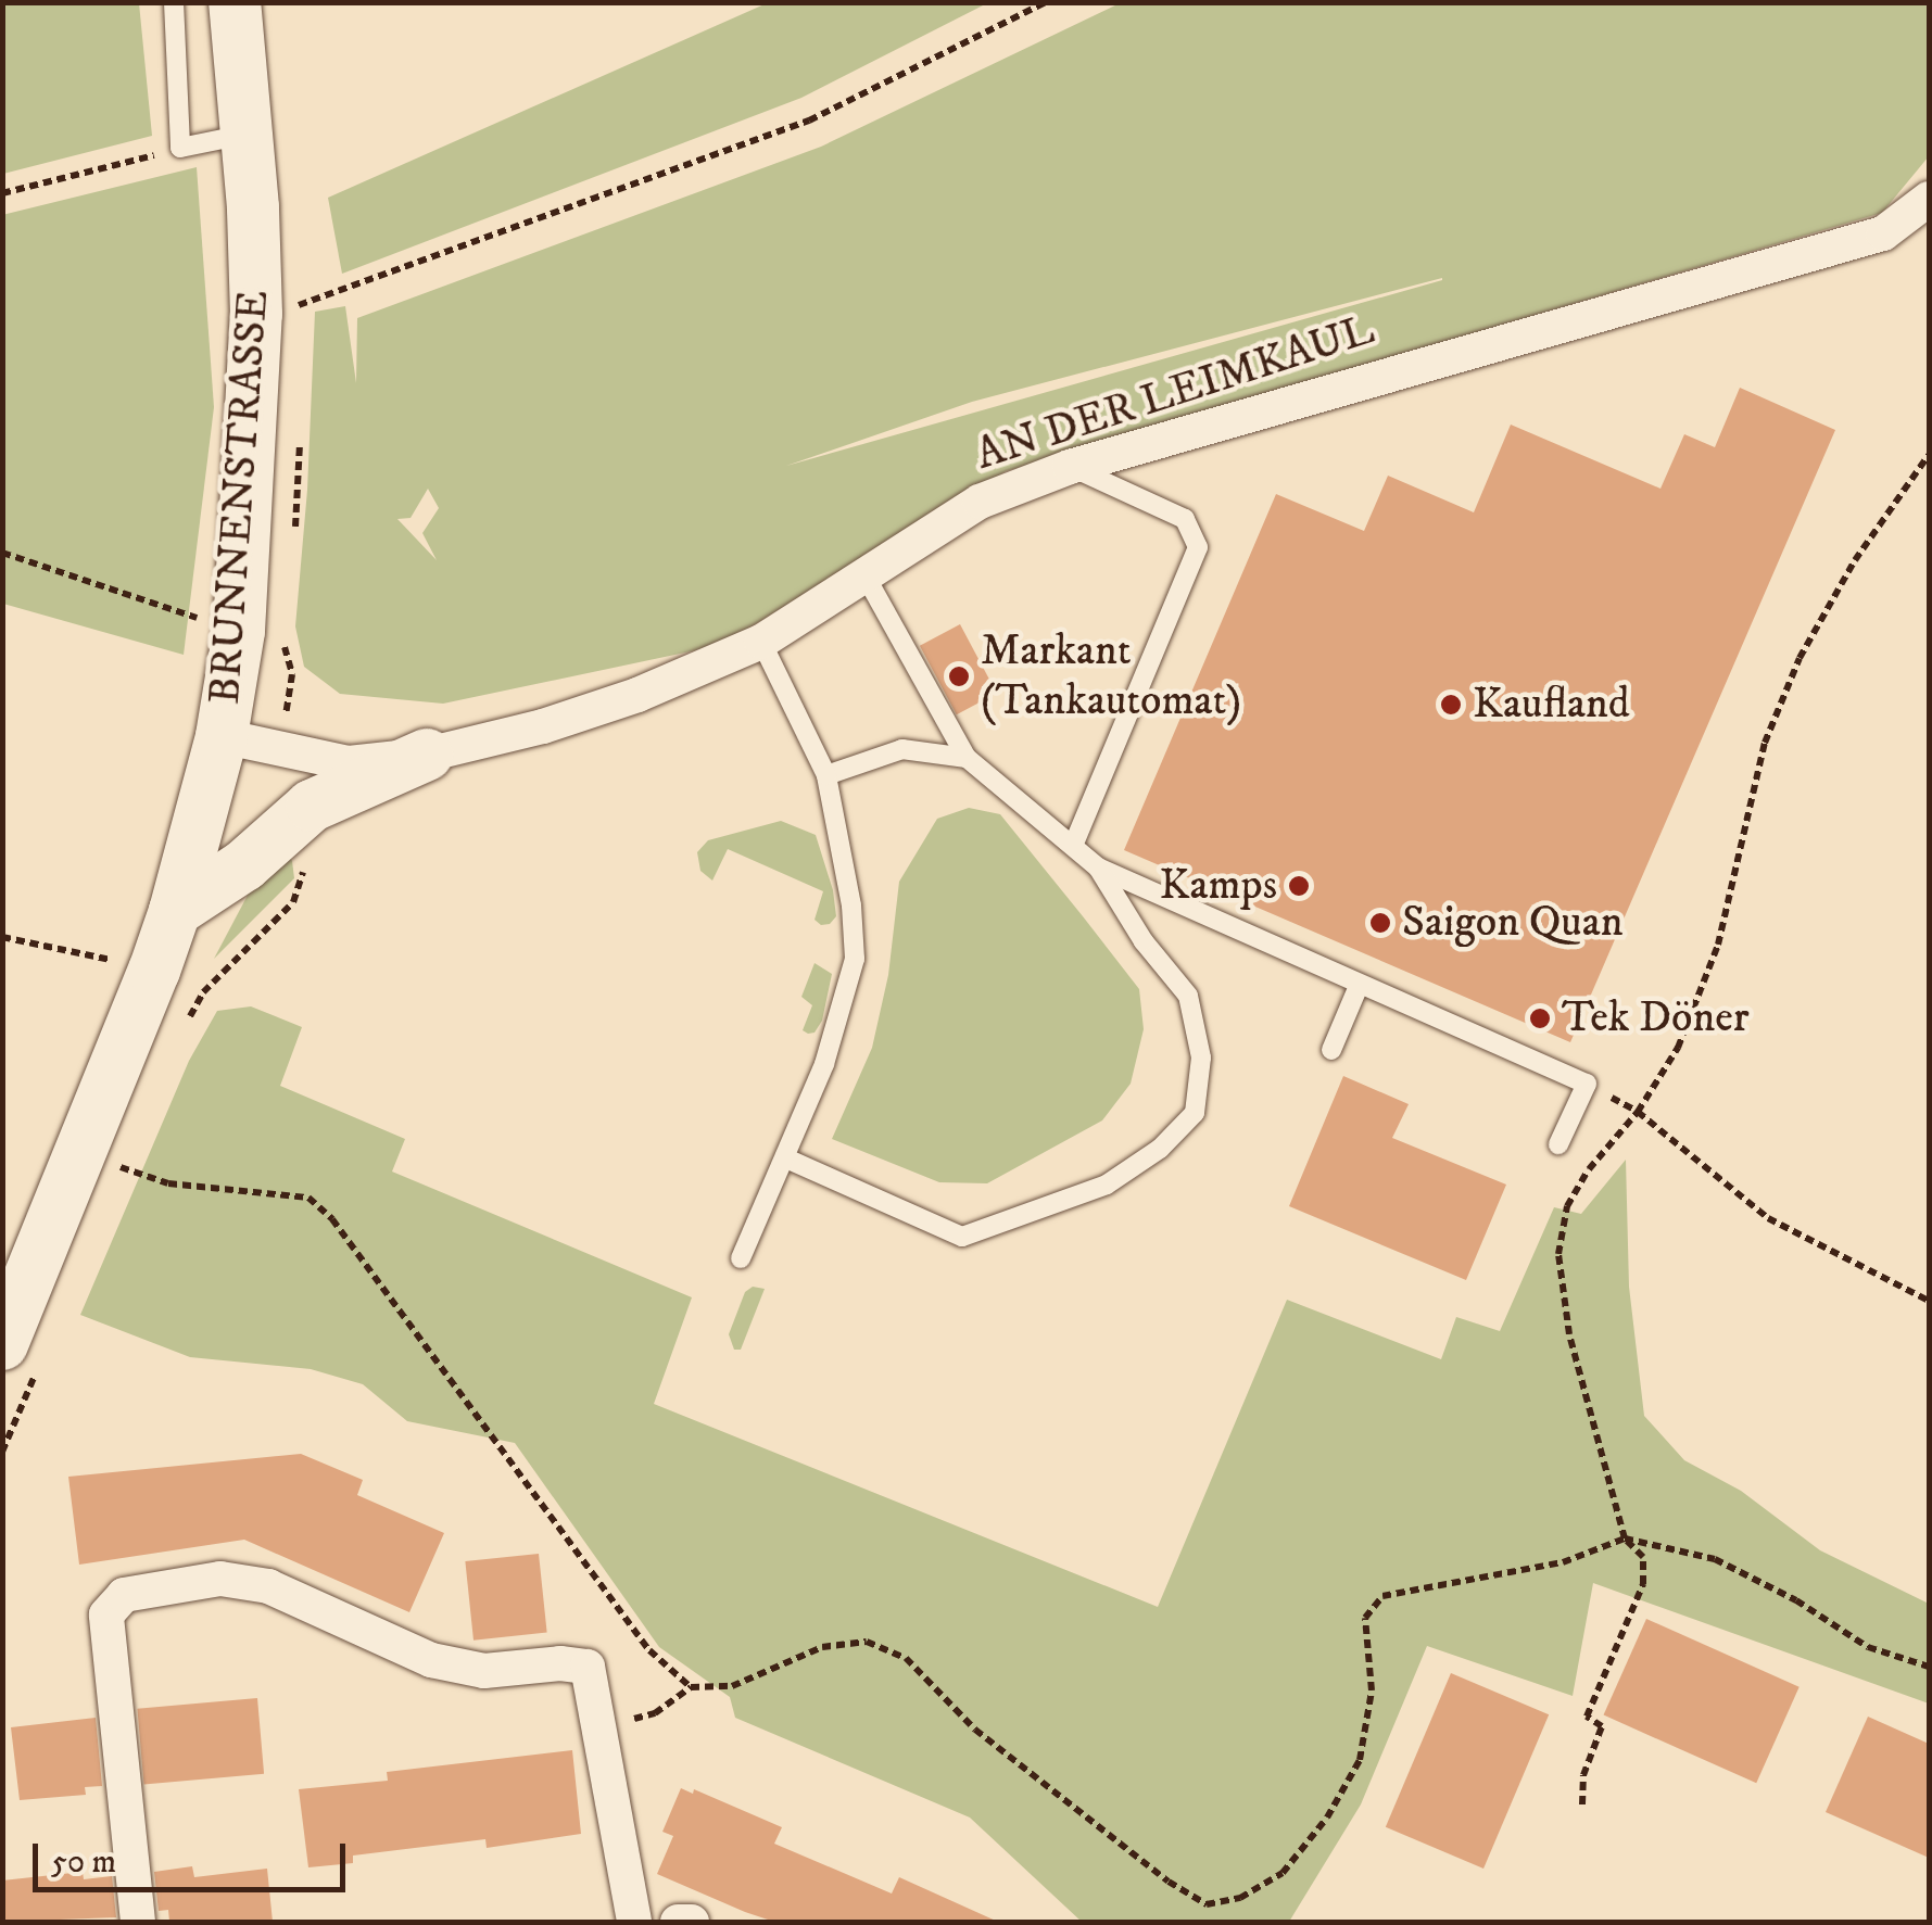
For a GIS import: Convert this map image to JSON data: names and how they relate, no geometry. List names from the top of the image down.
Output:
{
  "streets": {
    "main road": ["BRUNNENSTRASSE"],
    "street": ["AN DER LEIMKAUL"]
  },
  "crossings": [
    ["AN DER LEIMKAUL", "BRUNNENSTRASSE"]
  ],
  "places": [
    "Markant (Tankautomat)",
    "Kaufland",
    "Kamps",
    "Saigon Quan",
    "Tek Döner"
  ],
  "scale_bar": "50 m"
}
